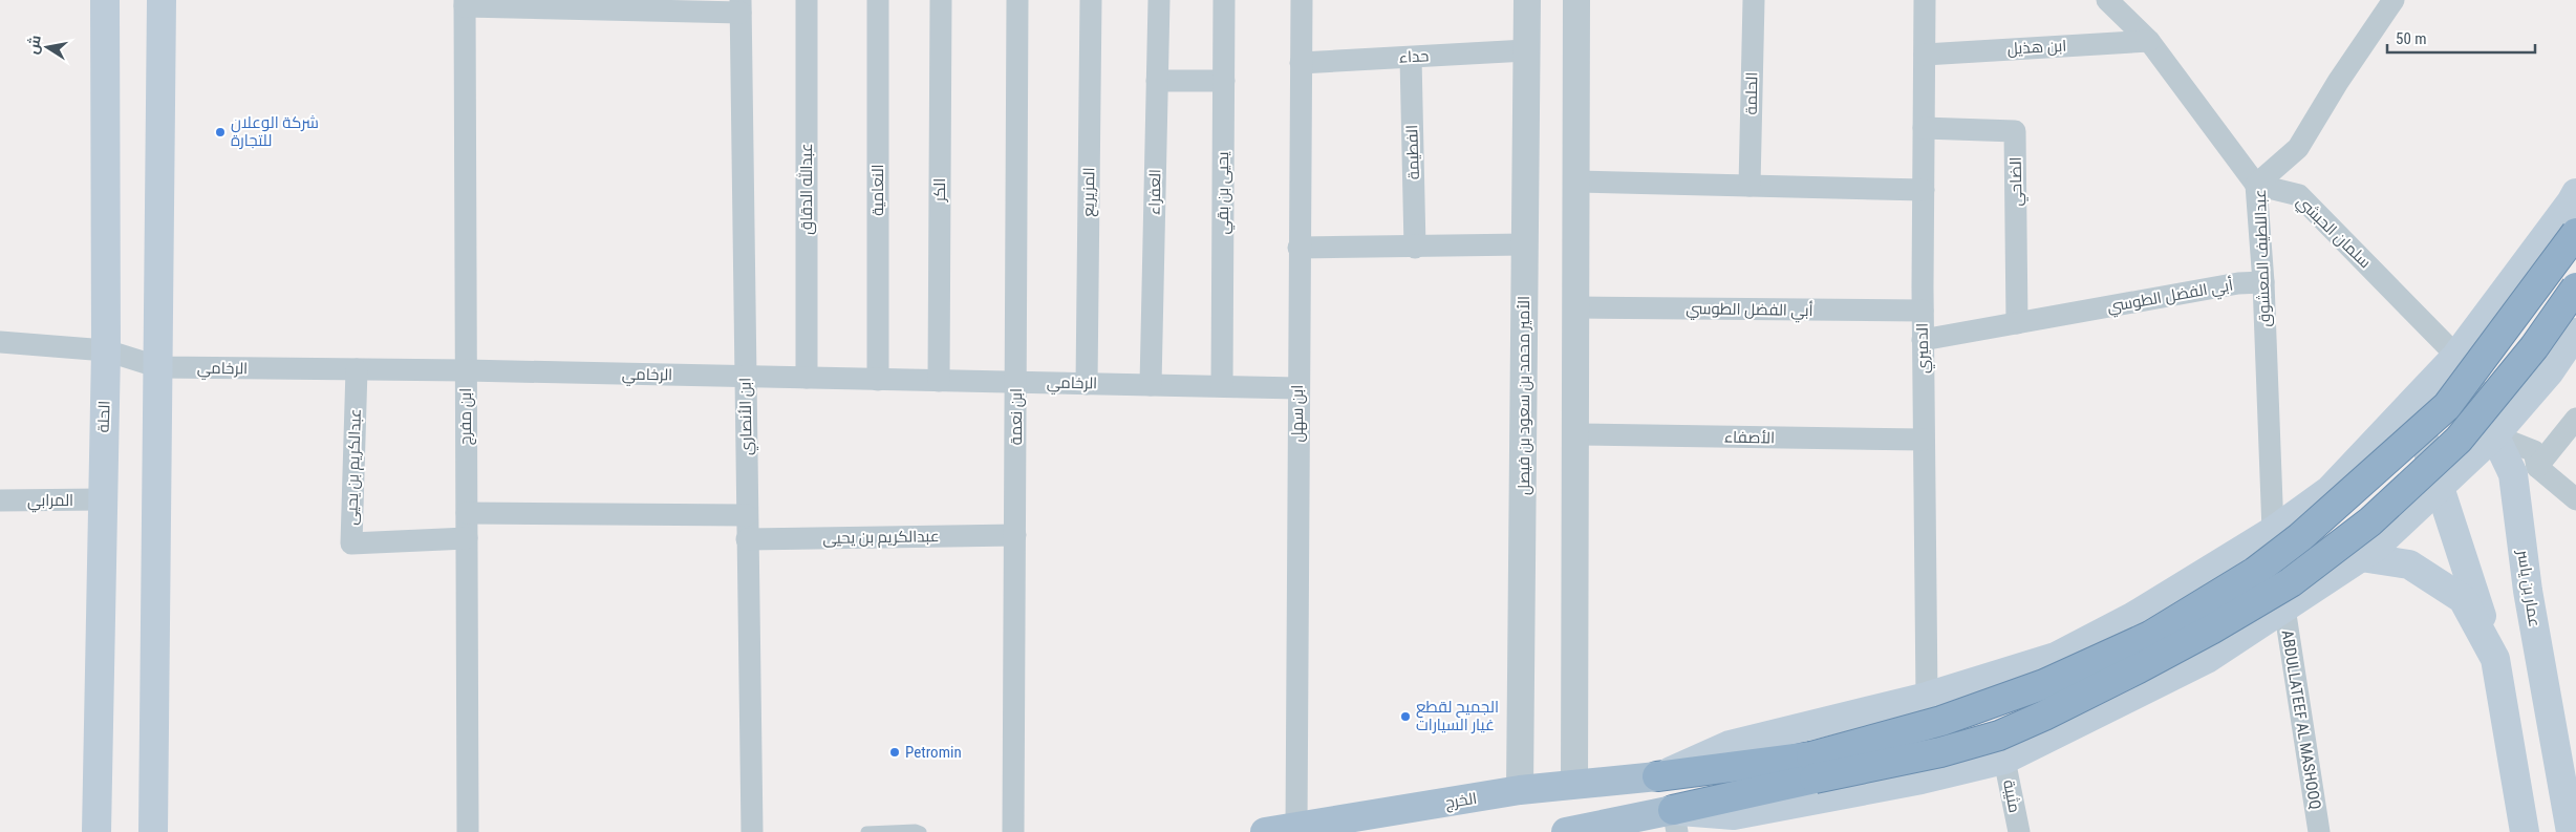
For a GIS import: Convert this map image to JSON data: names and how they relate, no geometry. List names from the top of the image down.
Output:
{
  "streets": {
    "main road": ["الحلة", "عمار بن ياسر", "الخرج"],
    "street": [
      "ابن هذيل",
      "حداء",
      "الحلمة",
      "الفطيمة",
      "الضاحي",
      "عبدالله الدقاق",
      "النعامية",
      "الكر",
      "المزيريع",
      "العفراء",
      "يحيى بن بقي",
      "سلمان الحبشي",
      "عبداللطيف المعشوق",
      "أبي الفضل الطوسي",
      "الدميري",
      "الرخامي",
      "الأمير محمد بن سعود بن فيصل",
      "ابن سهل",
      "ابن مفرج",
      "ابن الأنصاري",
      "ابن نعمة",
      "الأصفاء",
      "عبدالكريم بن يحيى",
      "المرابي",
      "ABDULLATEEF AL MASHOOQ",
      "مثيبة"
    ]
  },
  "crossings": [
    ["ابن هذيل", "الدميري"],
    ["حداء", "الفطيمة"],
    ["حداء", "الأمير محمد بن سعود بن فيصل"],
    ["حداء", "ابن سهل"],
    ["الضاحي", "أبي الفضل الطوسي"],
    ["الضاحي", "الدميري"],
    ["عبدالله الدقاق", "الرخامي"],
    ["النعامية", "الرخامي"],
    ["الكر", "الرخامي"],
    ["المزيريع", "الرخامي"],
    ["العفراء", "الرخامي"],
    ["يحيى بن بقي", "الرخامي"],
    ["سلمان الحبشي", "عبداللطيف المعشوق"],
    ["سلمان الحبشي", "عمار بن ياسر"],
    ["عبداللطيف المعشوق", "أبي الفضل الطوسي"],
    ["أبي الفضل الطوسي", "الدميري"],
    ["الدميري", "الأصفاء"],
    ["الرخامي", "ابن سهل"],
    ["الرخامي", "الحلة"],
    ["الرخامي", "ابن مفرج"],
    ["الرخامي", "ابن الأنصاري"],
    ["الرخامي", "ابن نعمة"],
    ["الرخامي", "عبدالكريم بن يحيى"],
    ["الأمير محمد بن سعود بن فيصل", "الخرج"],
    ["ابن سهل", "الخرج"],
    ["الحلة", "المرابي"],
    ["ابن مفرج", "عبدالكريم بن يحيى"],
    ["ابن الأنصاري", "عبدالكريم بن يحيى"],
    ["ابن نعمة", "عبدالكريم بن يحيى"]
  ],
  "places": ["شركة الوعلان للتجارة", "الجميح لقطع غيار السيارات", "Petromin"],
  "scale_bar": "50 m",
  "north": "left"
}
